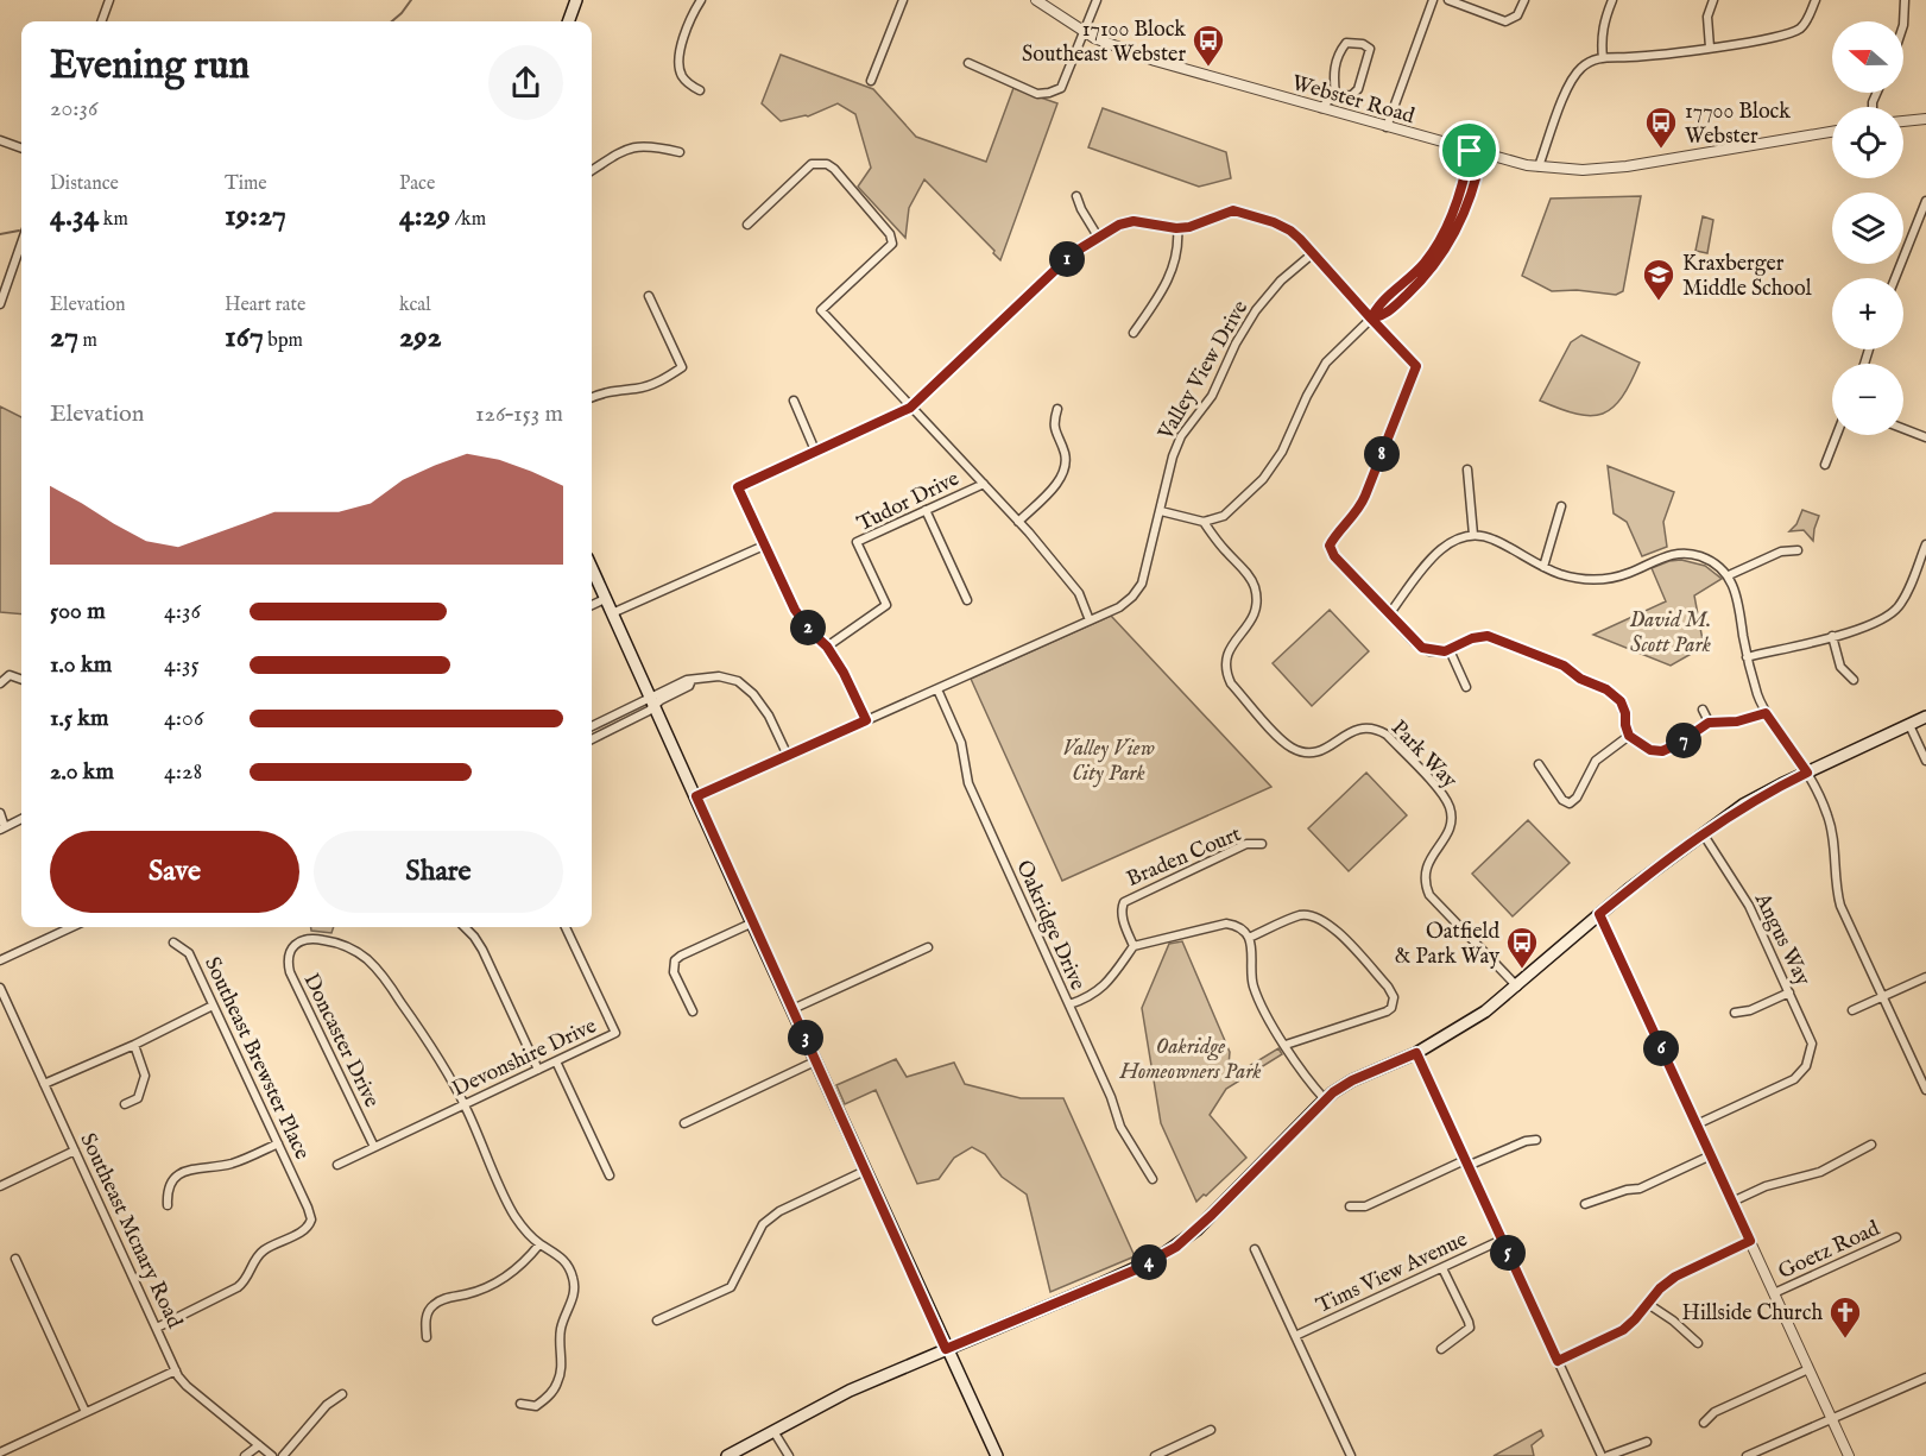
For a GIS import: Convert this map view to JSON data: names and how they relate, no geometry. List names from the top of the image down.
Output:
{
  "streets": {
    "street": [
      "Webster Road",
      "Valley View Drive",
      "Tudor Drive",
      "Park Way",
      "Braden Court",
      "Oakridge Drive",
      "Angus Way",
      "Doncaster Drive",
      "Devonshire Drive",
      "Southeast Brewster Place",
      "Southeast Mcnary Road",
      "Goetz Road",
      "Tims View Avenue"
    ]
  },
  "crossings": [
    ["Valley View Drive", "Oakridge Drive"],
    ["Braden Court", "Oakridge Drive"],
    ["Doncaster Drive", "Devonshire Drive"],
    ["Southeast Brewster Place", "Southeast Mcnary Road"]
  ],
  "parks": ["David M. Scott Park", "Valley View City Park", "Oakridge Homeowners Park"],
  "places": {
    "bus stop": ["17100 Block Southeast Webster", "17700 Block Webster", "Oatfield & Park Way"],
    "school or university": ["Kraxberger Middle School"],
    "church": ["Hillside Church"]
  },
  "north": "left",
  "page": {
    "map_buttons": ["+", "−"],
    "heading": ["Evening run", "20:36"],
    "stats": [
      ["Distance", "4.34 km"],
      ["Time", "19:27"],
      ["Pace", "4:29 /km"],
      ["Elevation", "27 m"],
      ["Heart rate", "167 bpm"],
      ["kcal", "292"]
    ],
    "pins": [
      "1",
      "8",
      "2",
      "7",
      "3",
      "6",
      "5",
      "4"
    ],
    "chart": ["Elevation", "126–153 m"],
    "list": [
      {
        "name": "500 m",
        "note": "4:36"
      },
      {
        "name": "1.0 km",
        "note": "4:35"
      },
      {
        "name": "1.5 km",
        "note": "4:06"
      },
      {
        "name": "2.0 km",
        "note": "4:28"
      }
    ],
    "buttons": ["Save", "Share"]
  }
}
